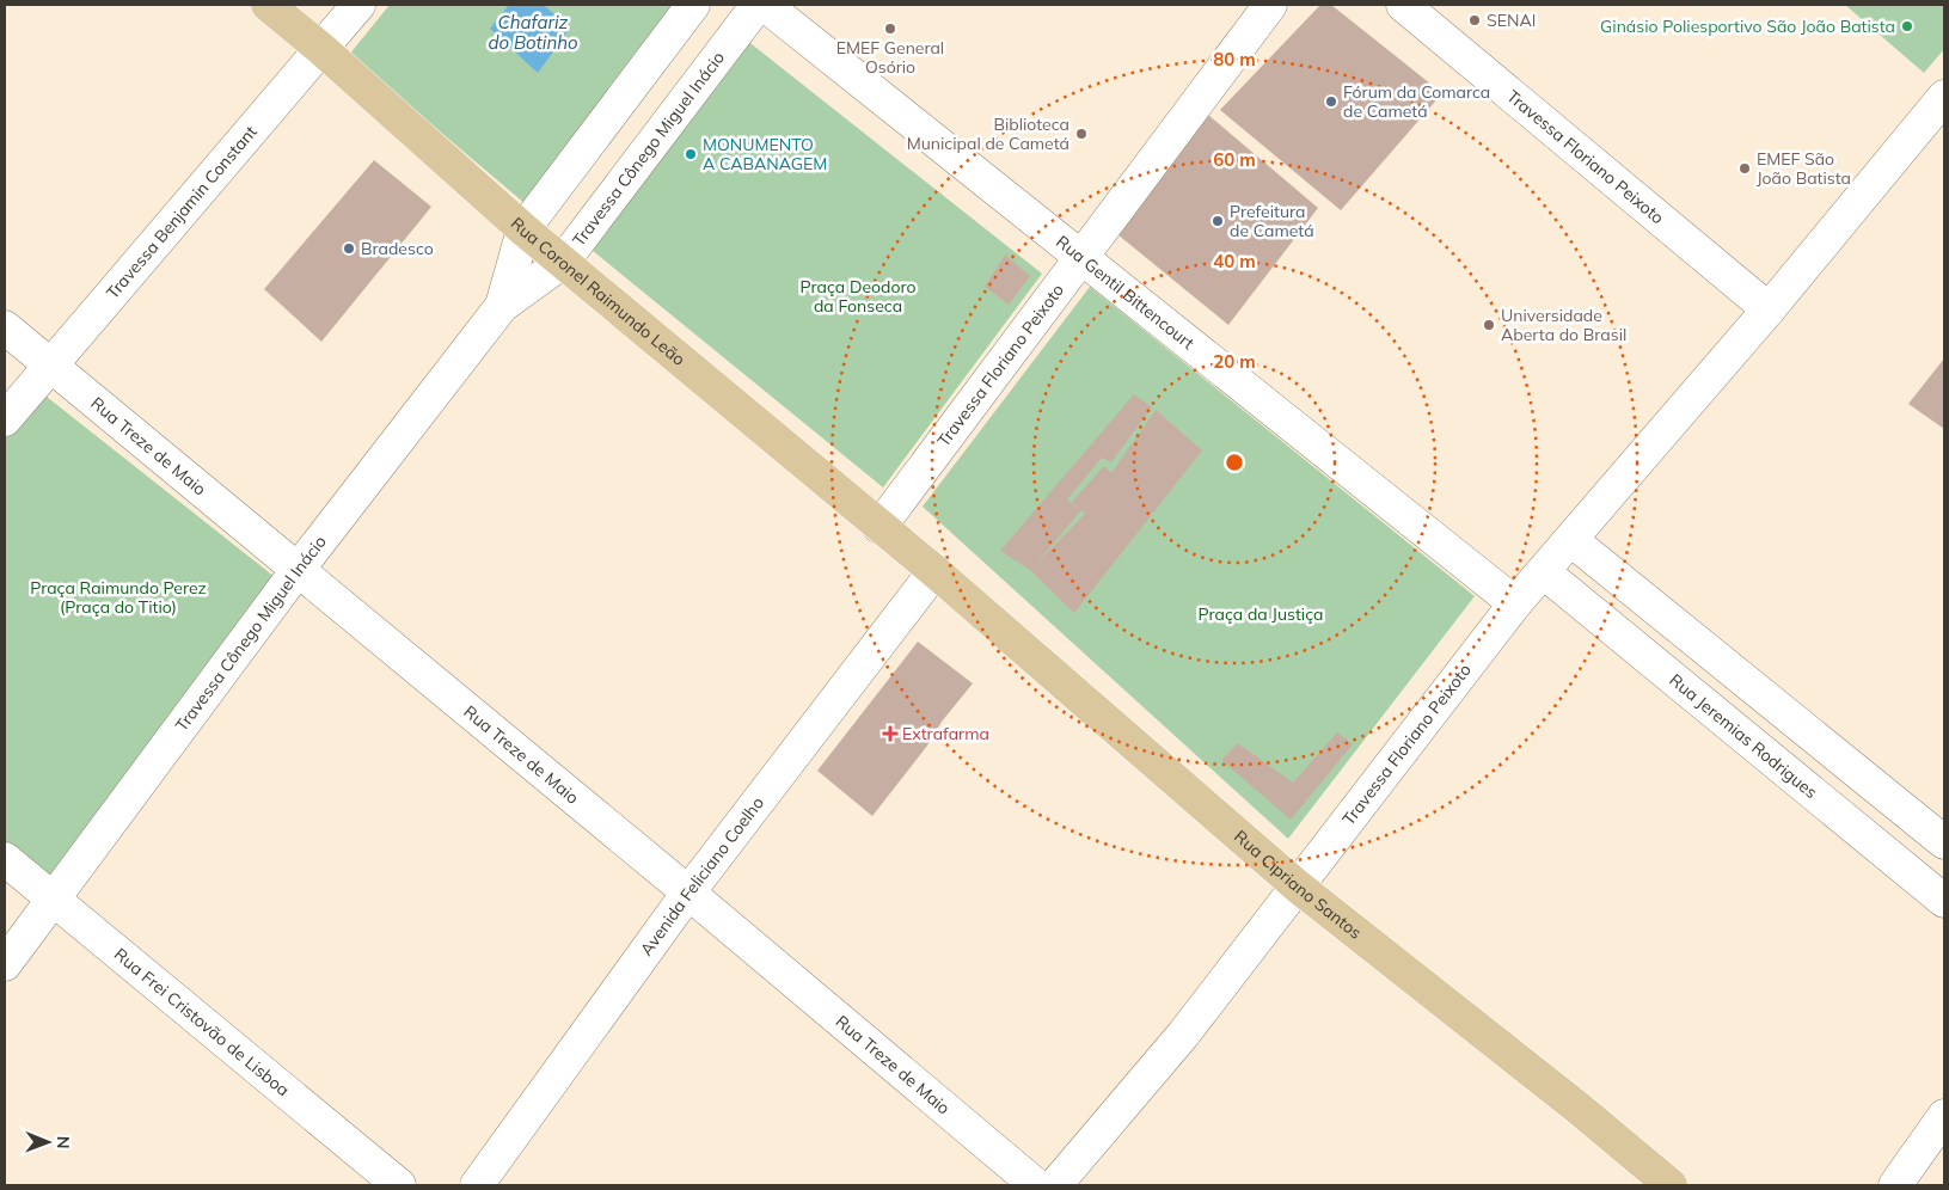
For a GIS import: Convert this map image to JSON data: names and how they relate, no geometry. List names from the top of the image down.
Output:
{
  "streets": {
    "main road": ["Rua Coronel Raimundo Leão", "Rua Cipriano Santos"],
    "street": [
      "Travessa Cônego Miguel Inácio",
      "Travessa Floriano Peixoto",
      "Travessa Benjamin Constant",
      "Rua Gentil Bittencourt",
      "Rua Treze de Maio",
      "Rua Jeremias Rodrigues",
      "Avenida Feliciano Coelho",
      "Rua Frei Cristovão de Lisboa"
    ]
  },
  "crossings": [
    ["Travessa Cônego Miguel Inácio", "Rua Coronel Raimundo Leão"],
    ["Travessa Cônego Miguel Inácio", "Rua Treze de Maio"],
    ["Travessa Cônego Miguel Inácio", "Rua Frei Cristovão de Lisboa"],
    ["Travessa Floriano Peixoto", "Rua Coronel Raimundo Leão"],
    ["Travessa Floriano Peixoto", "Rua Gentil Bittencourt"],
    ["Travessa Floriano Peixoto", "Rua Jeremias Rodrigues"],
    ["Travessa Floriano Peixoto", "Rua Cipriano Santos"],
    ["Travessa Benjamin Constant", "Rua Coronel Raimundo Leão"],
    ["Travessa Benjamin Constant", "Rua Treze de Maio"],
    ["Rua Coronel Raimundo Leão", "Avenida Feliciano Coelho"],
    ["Rua Coronel Raimundo Leão", "Rua Cipriano Santos"],
    ["Rua Treze de Maio", "Avenida Feliciano Coelho"],
    ["Avenida Feliciano Coelho", "Rua Cipriano Santos"]
  ],
  "water": ["Chafariz do Botinho"],
  "parks": ["Praça Deodoro da Fonseca", "Praça Raimundo Perez (Praça do Titio)", "Praça da Justiça"],
  "places": {
    "other": [
      "SENAI",
      "Ginásio Poliesportivo São João Batista",
      "EMEF General Osório",
      "Fórum da Comarca de Cametá",
      "Biblioteca Municipal de Cametá",
      "MONUMENTO A CABANAGEM",
      "EMEF São João Batista",
      "Prefeitura de Cametá",
      "Bradesco",
      "Universidade Aberta do Brasil"
    ],
    "health": ["Extrafarma"]
  },
  "north": "right",
  "rings": [
    "80 m",
    "60 m",
    "40 m",
    "20 m"
  ]
}
